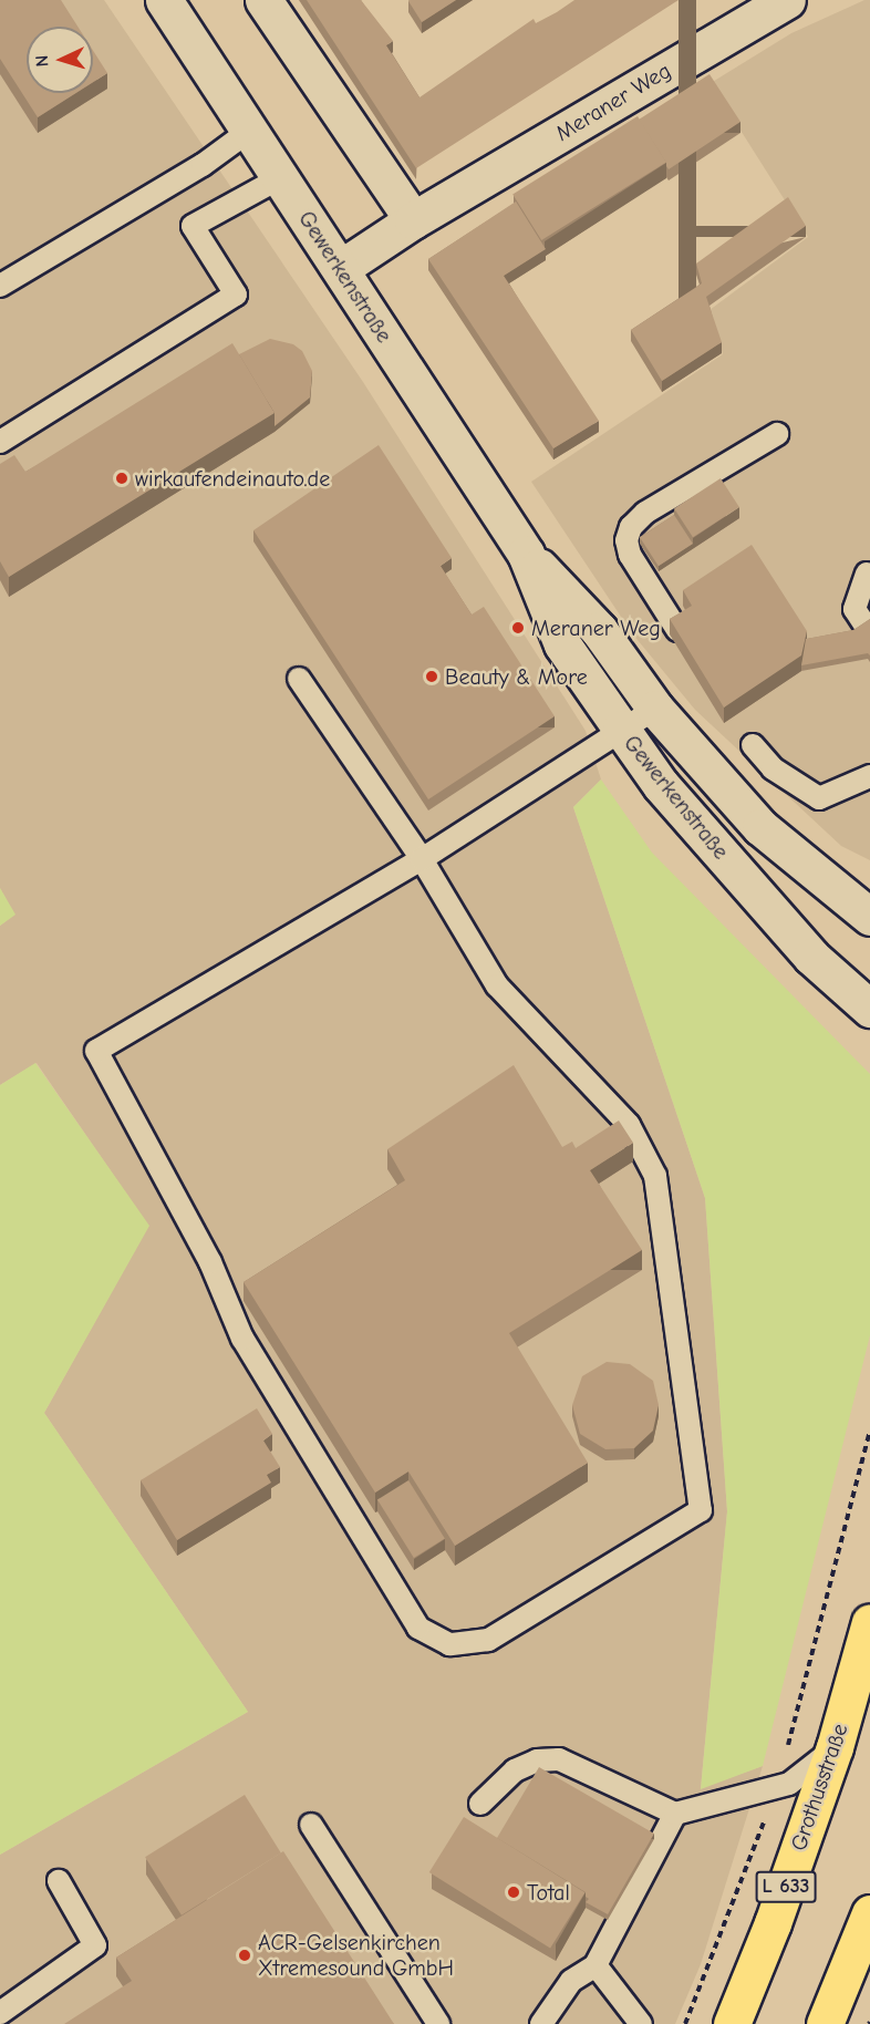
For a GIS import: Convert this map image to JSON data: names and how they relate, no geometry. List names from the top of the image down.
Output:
{
  "streets": {
    "main road": ["Grothusstraße", "L 633"],
    "street": ["Meraner Weg", "Gewerkenstraße"]
  },
  "crossings": [
    ["Meraner Weg", "Gewerkenstraße"]
  ],
  "places": [
    "wirkaufendeinauto.de",
    "Meraner Weg",
    "Beauty & More",
    "Total",
    "ACR-Gelsenkirchen Xtremesound GmbH"
  ],
  "north": "left"
}
